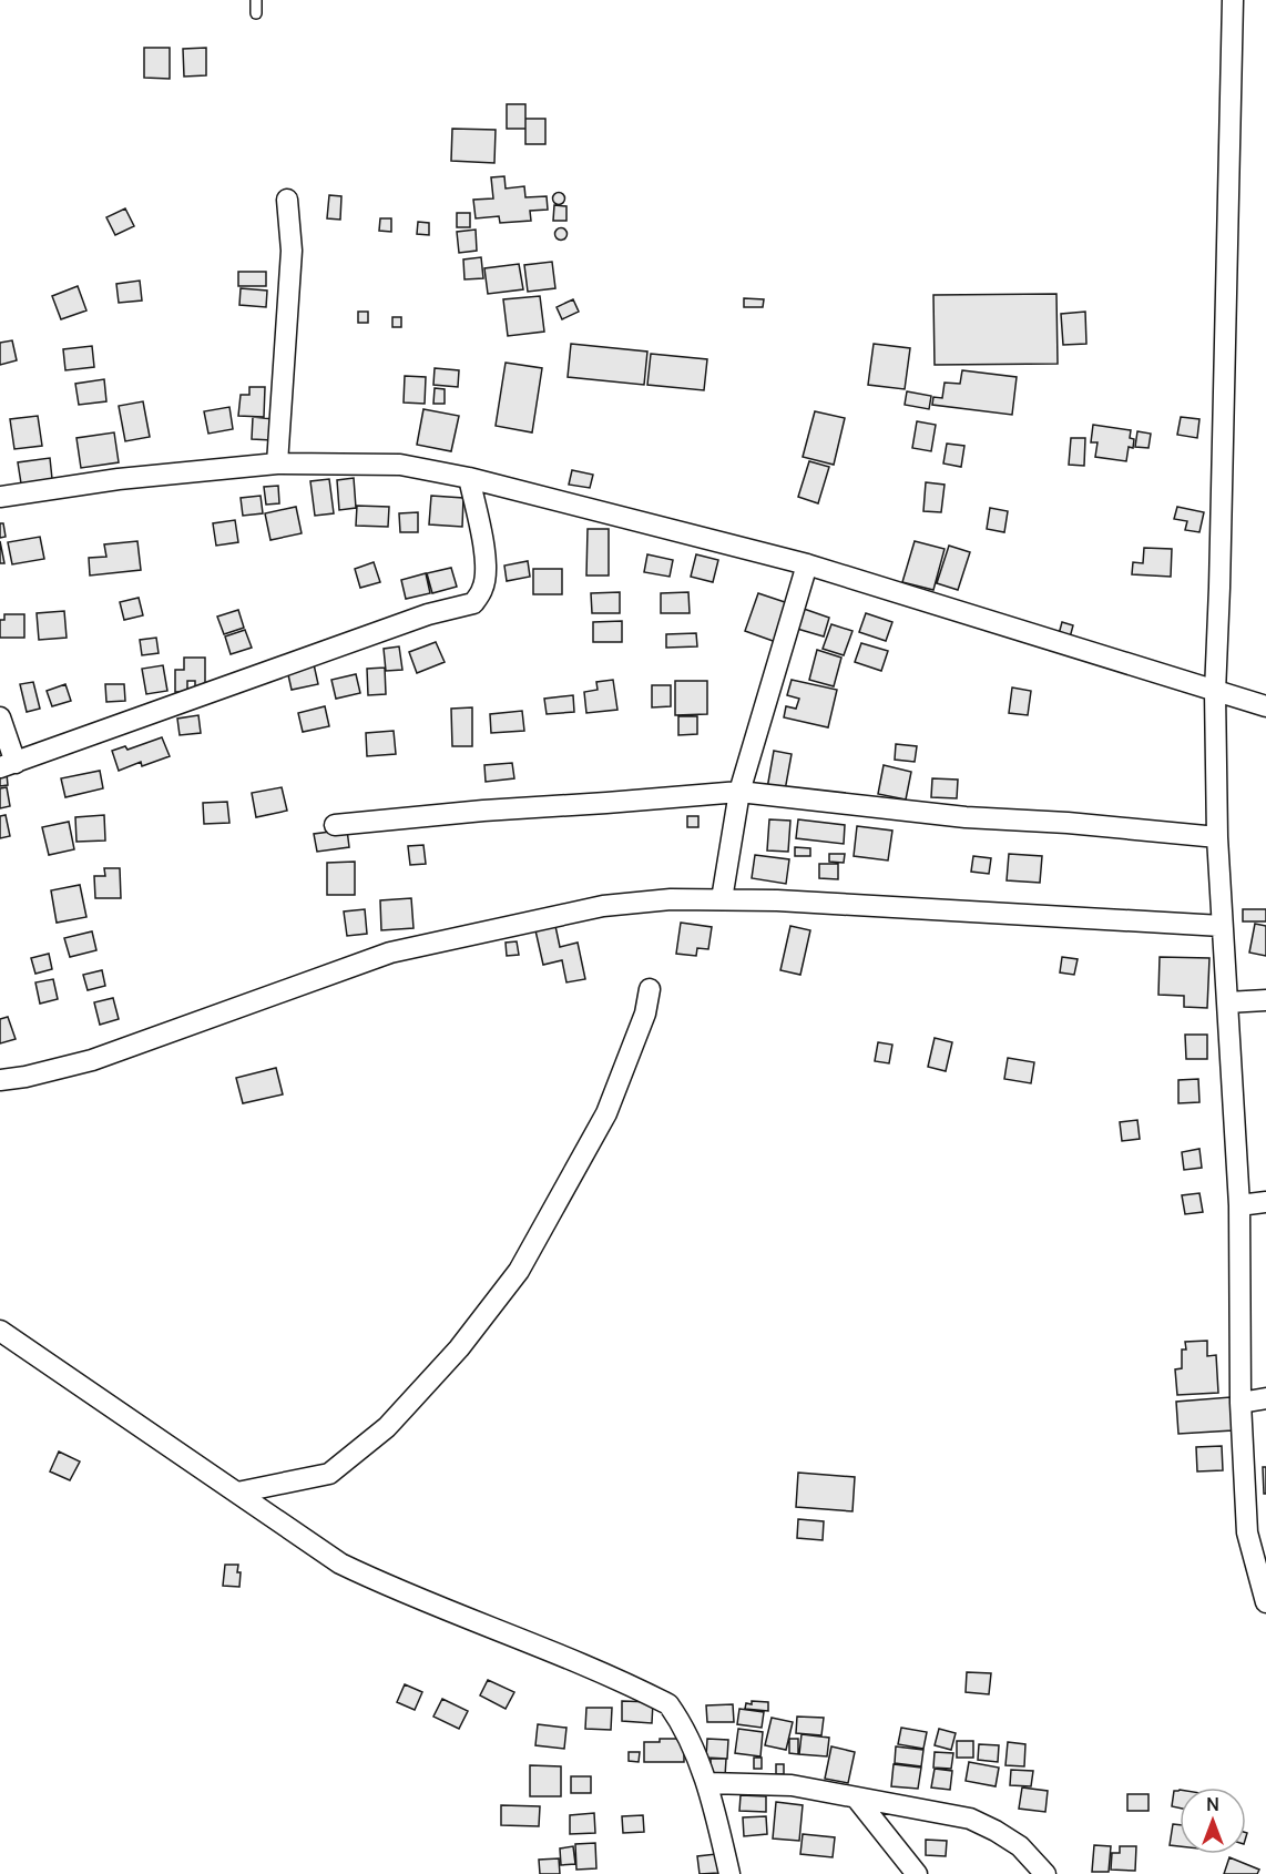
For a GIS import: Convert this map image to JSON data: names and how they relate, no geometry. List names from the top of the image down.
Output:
{
  "north": "top"
}
